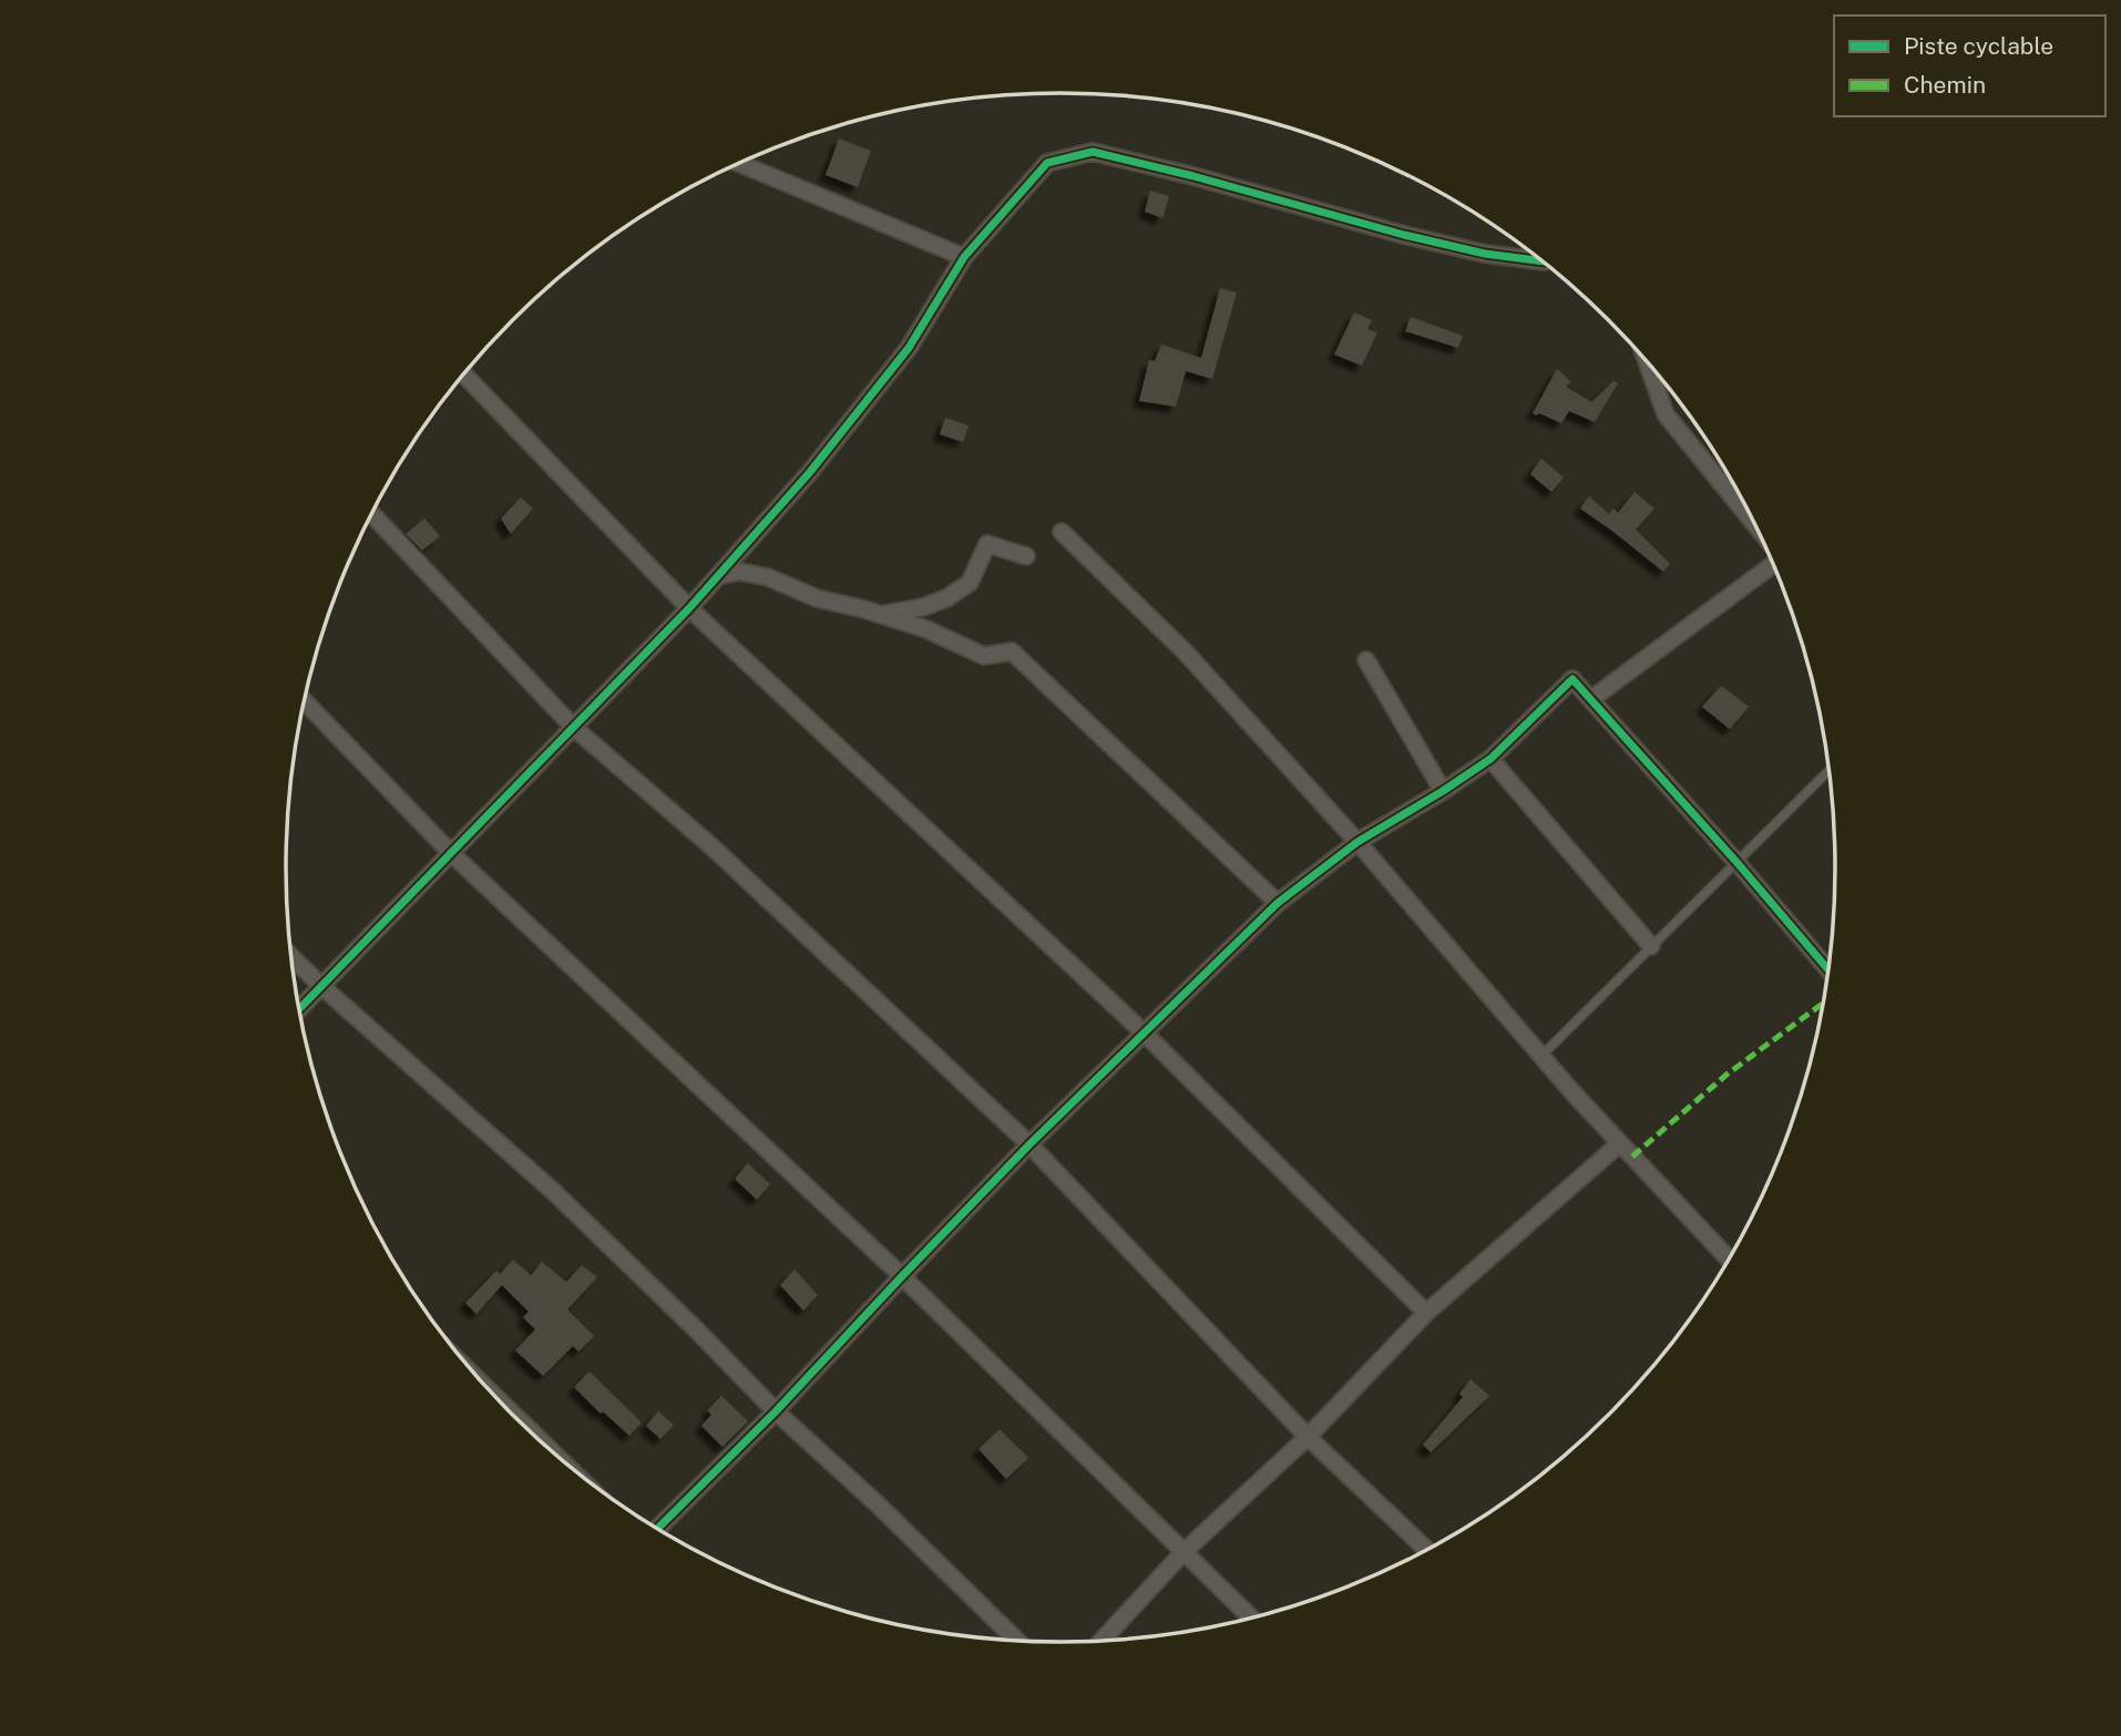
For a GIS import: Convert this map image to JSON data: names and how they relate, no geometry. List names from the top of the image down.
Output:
{
  "legend": ["Piste cyclable", "Chemin"]
}
